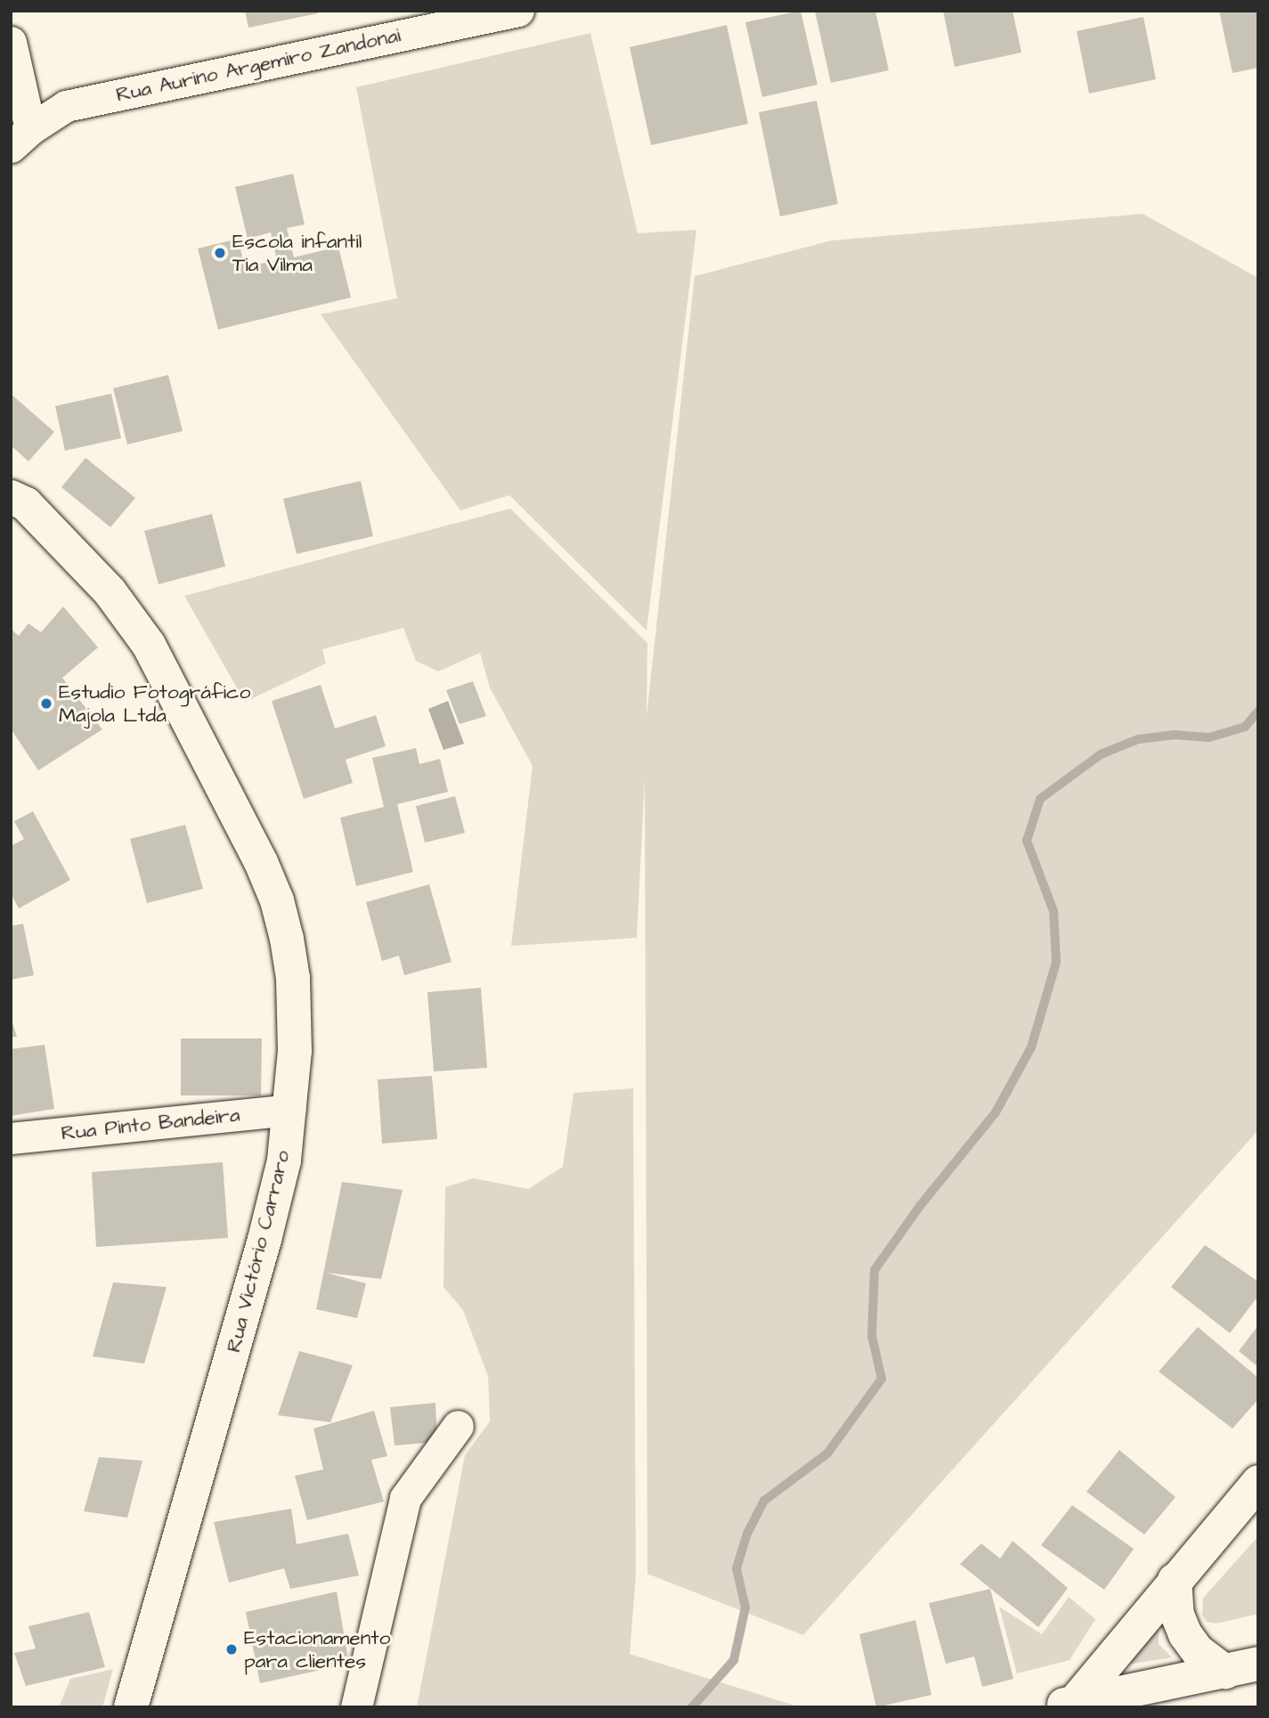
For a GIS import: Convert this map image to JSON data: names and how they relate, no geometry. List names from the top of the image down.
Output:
{
  "streets": {
    "main road": ["Rua Victório Carraro"],
    "street": ["Rua Aurino Argemiro Zandonai", "Rua Pinto Bandeira"]
  },
  "crossings": [
    ["Rua Pinto Bandeira", "Rua Victório Carraro"]
  ],
  "places": ["Escola infantil Tia Vilma", "Estudio Fotográfico Majola Ltda", "Estacionamento para clientes"]
}
